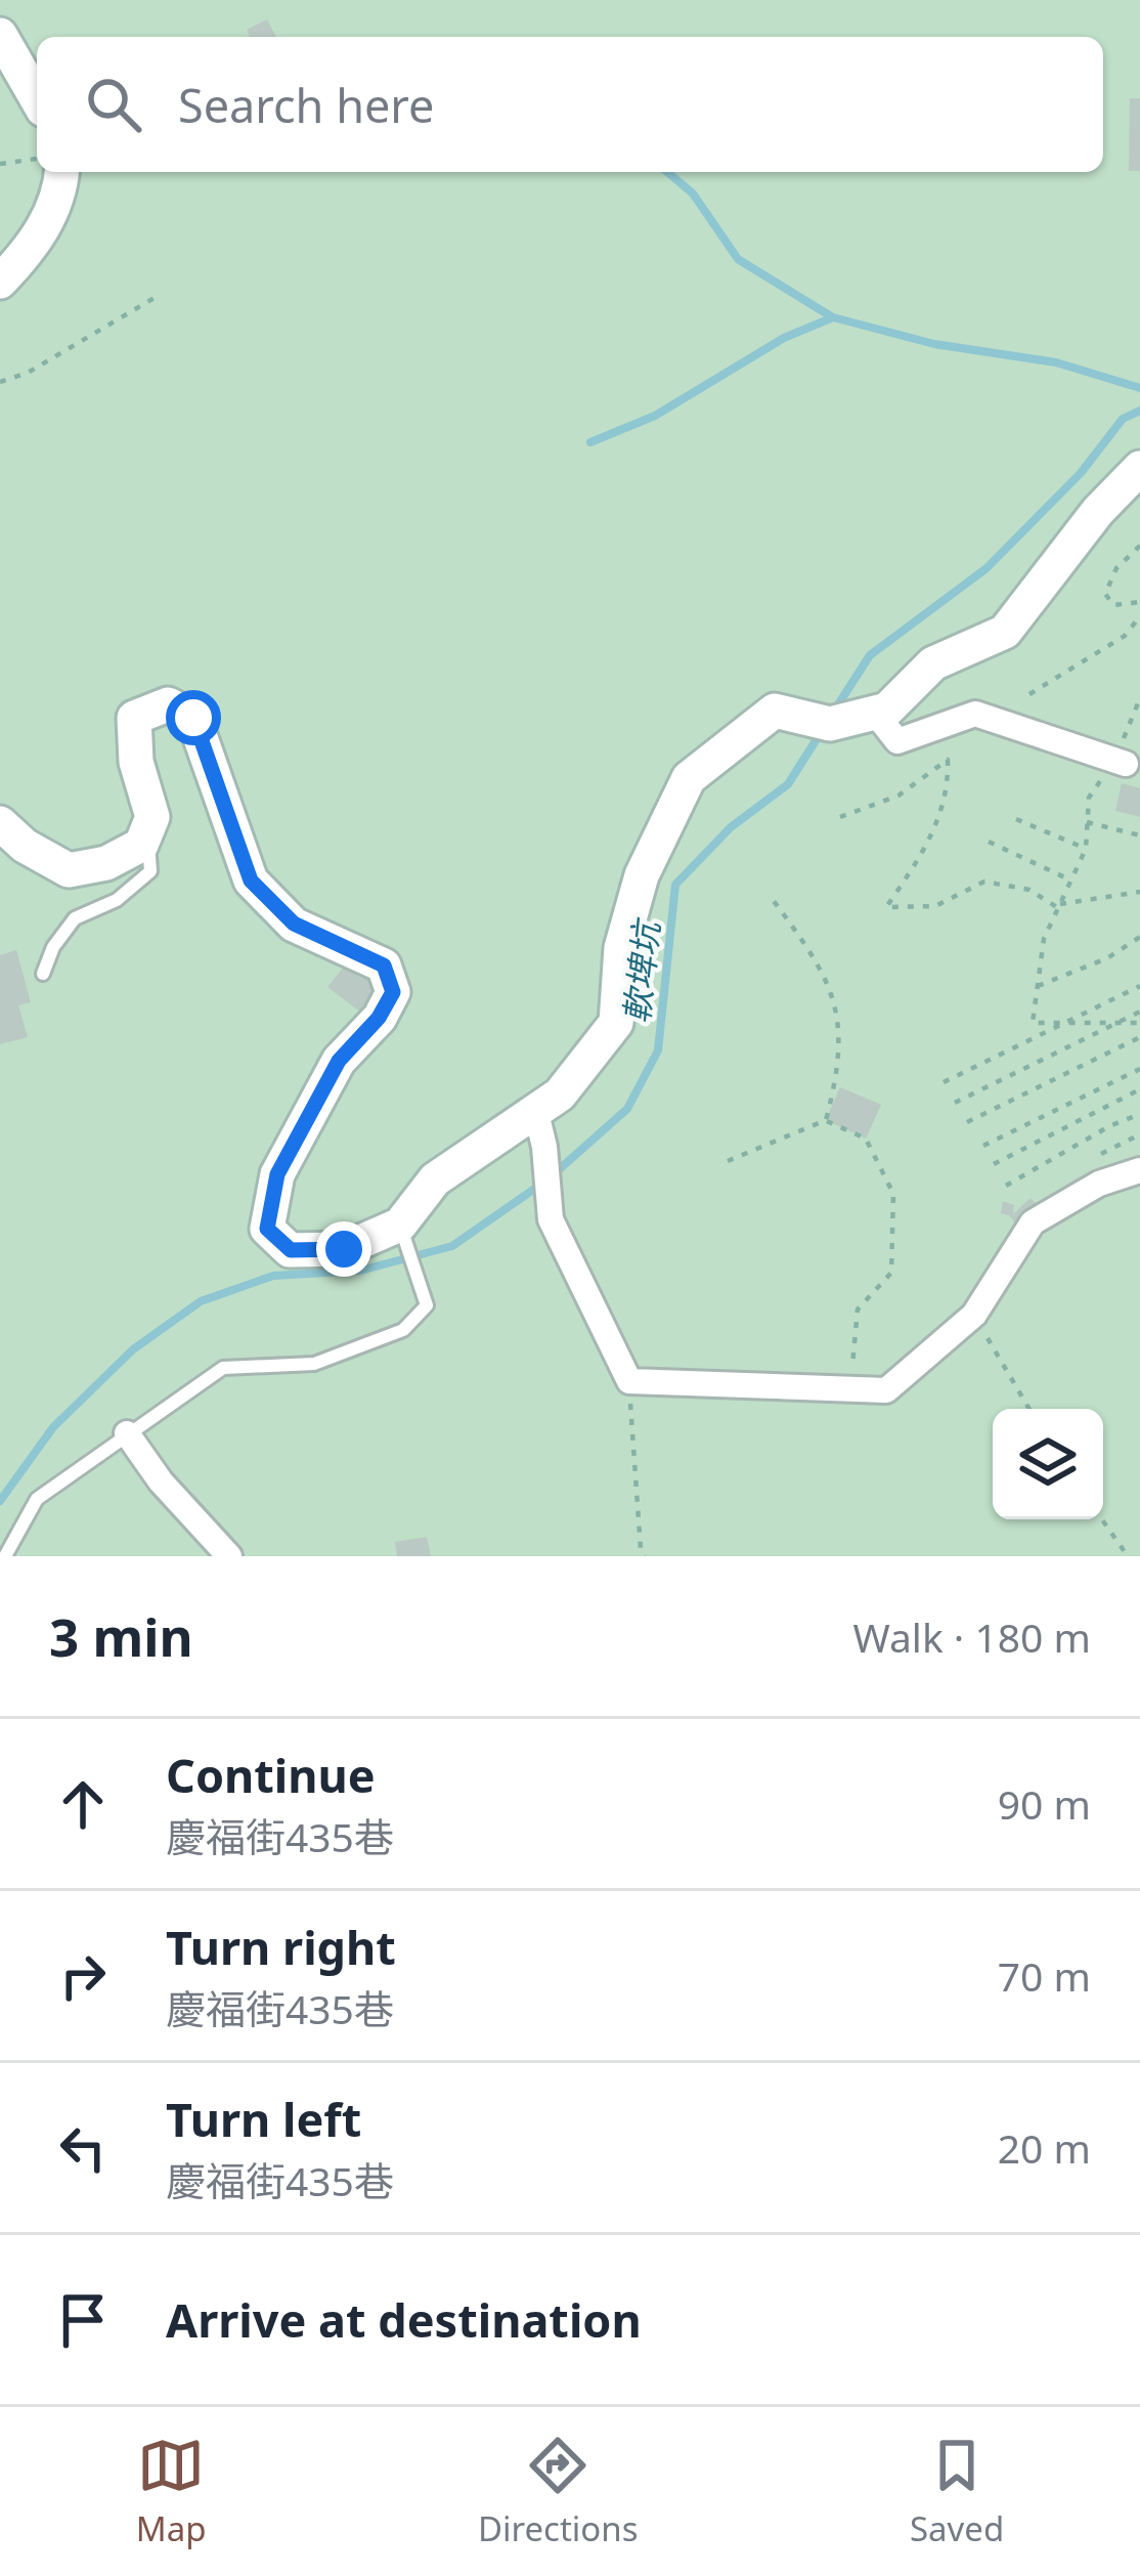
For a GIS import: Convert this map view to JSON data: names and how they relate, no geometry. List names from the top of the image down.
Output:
{
  "water": ["軟埤坑"],
  "page": {
    "search": "Search here",
    "heading": ["3 min", "Walk · 180 m"],
    "list": [
      ["Continue", "慶福街435巷", "90 m"],
      ["Turn right", "慶福街435巷", "70 m"],
      ["Turn left", "慶福街435巷", "20 m"],
      "Arrive at destination"
    ],
    "nav": ["Map", "Directions", "Saved"]
  }
}
